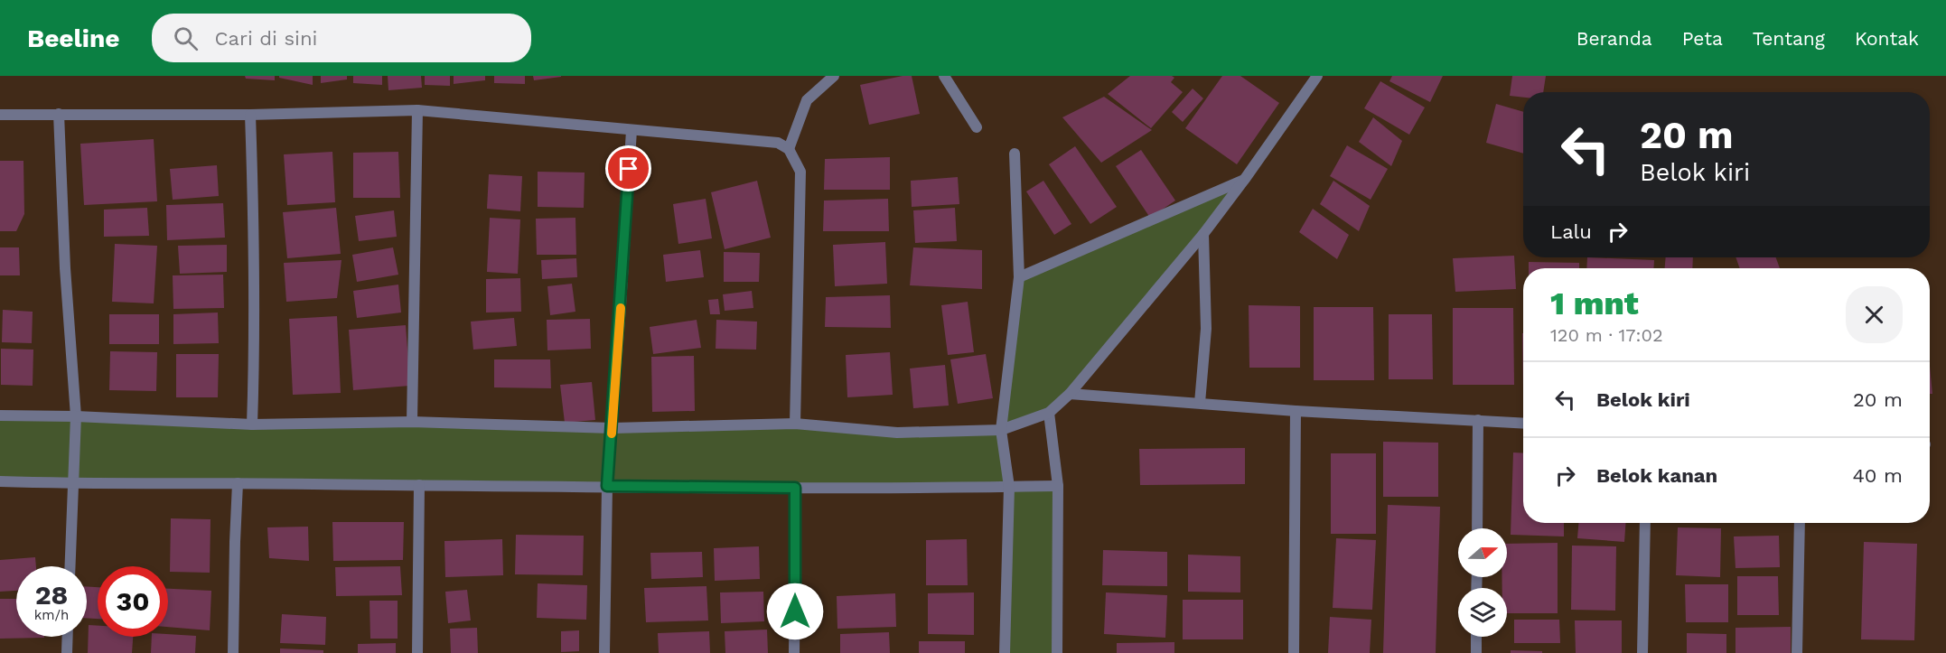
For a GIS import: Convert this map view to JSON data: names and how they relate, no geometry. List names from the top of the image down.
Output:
{
  "north": "right",
  "page": {
    "header": "Beeline",
    "search": "Cari di sini",
    "nav": [
      "Beranda",
      "Peta",
      "Tentang",
      "Kontak"
    ],
    "turn": ["20 m", "Belok kiri"],
    "then": "Lalu",
    "heading": ["1 mnt", "120 m · 17:02"],
    "list": [
      {
        "name": "Belok kiri",
        "value": "20 m"
      },
      {
        "name": "Belok kanan",
        "value": "40 m"
      }
    ],
    "speed": "28 km/h",
    "limit": "30"
  }
}
